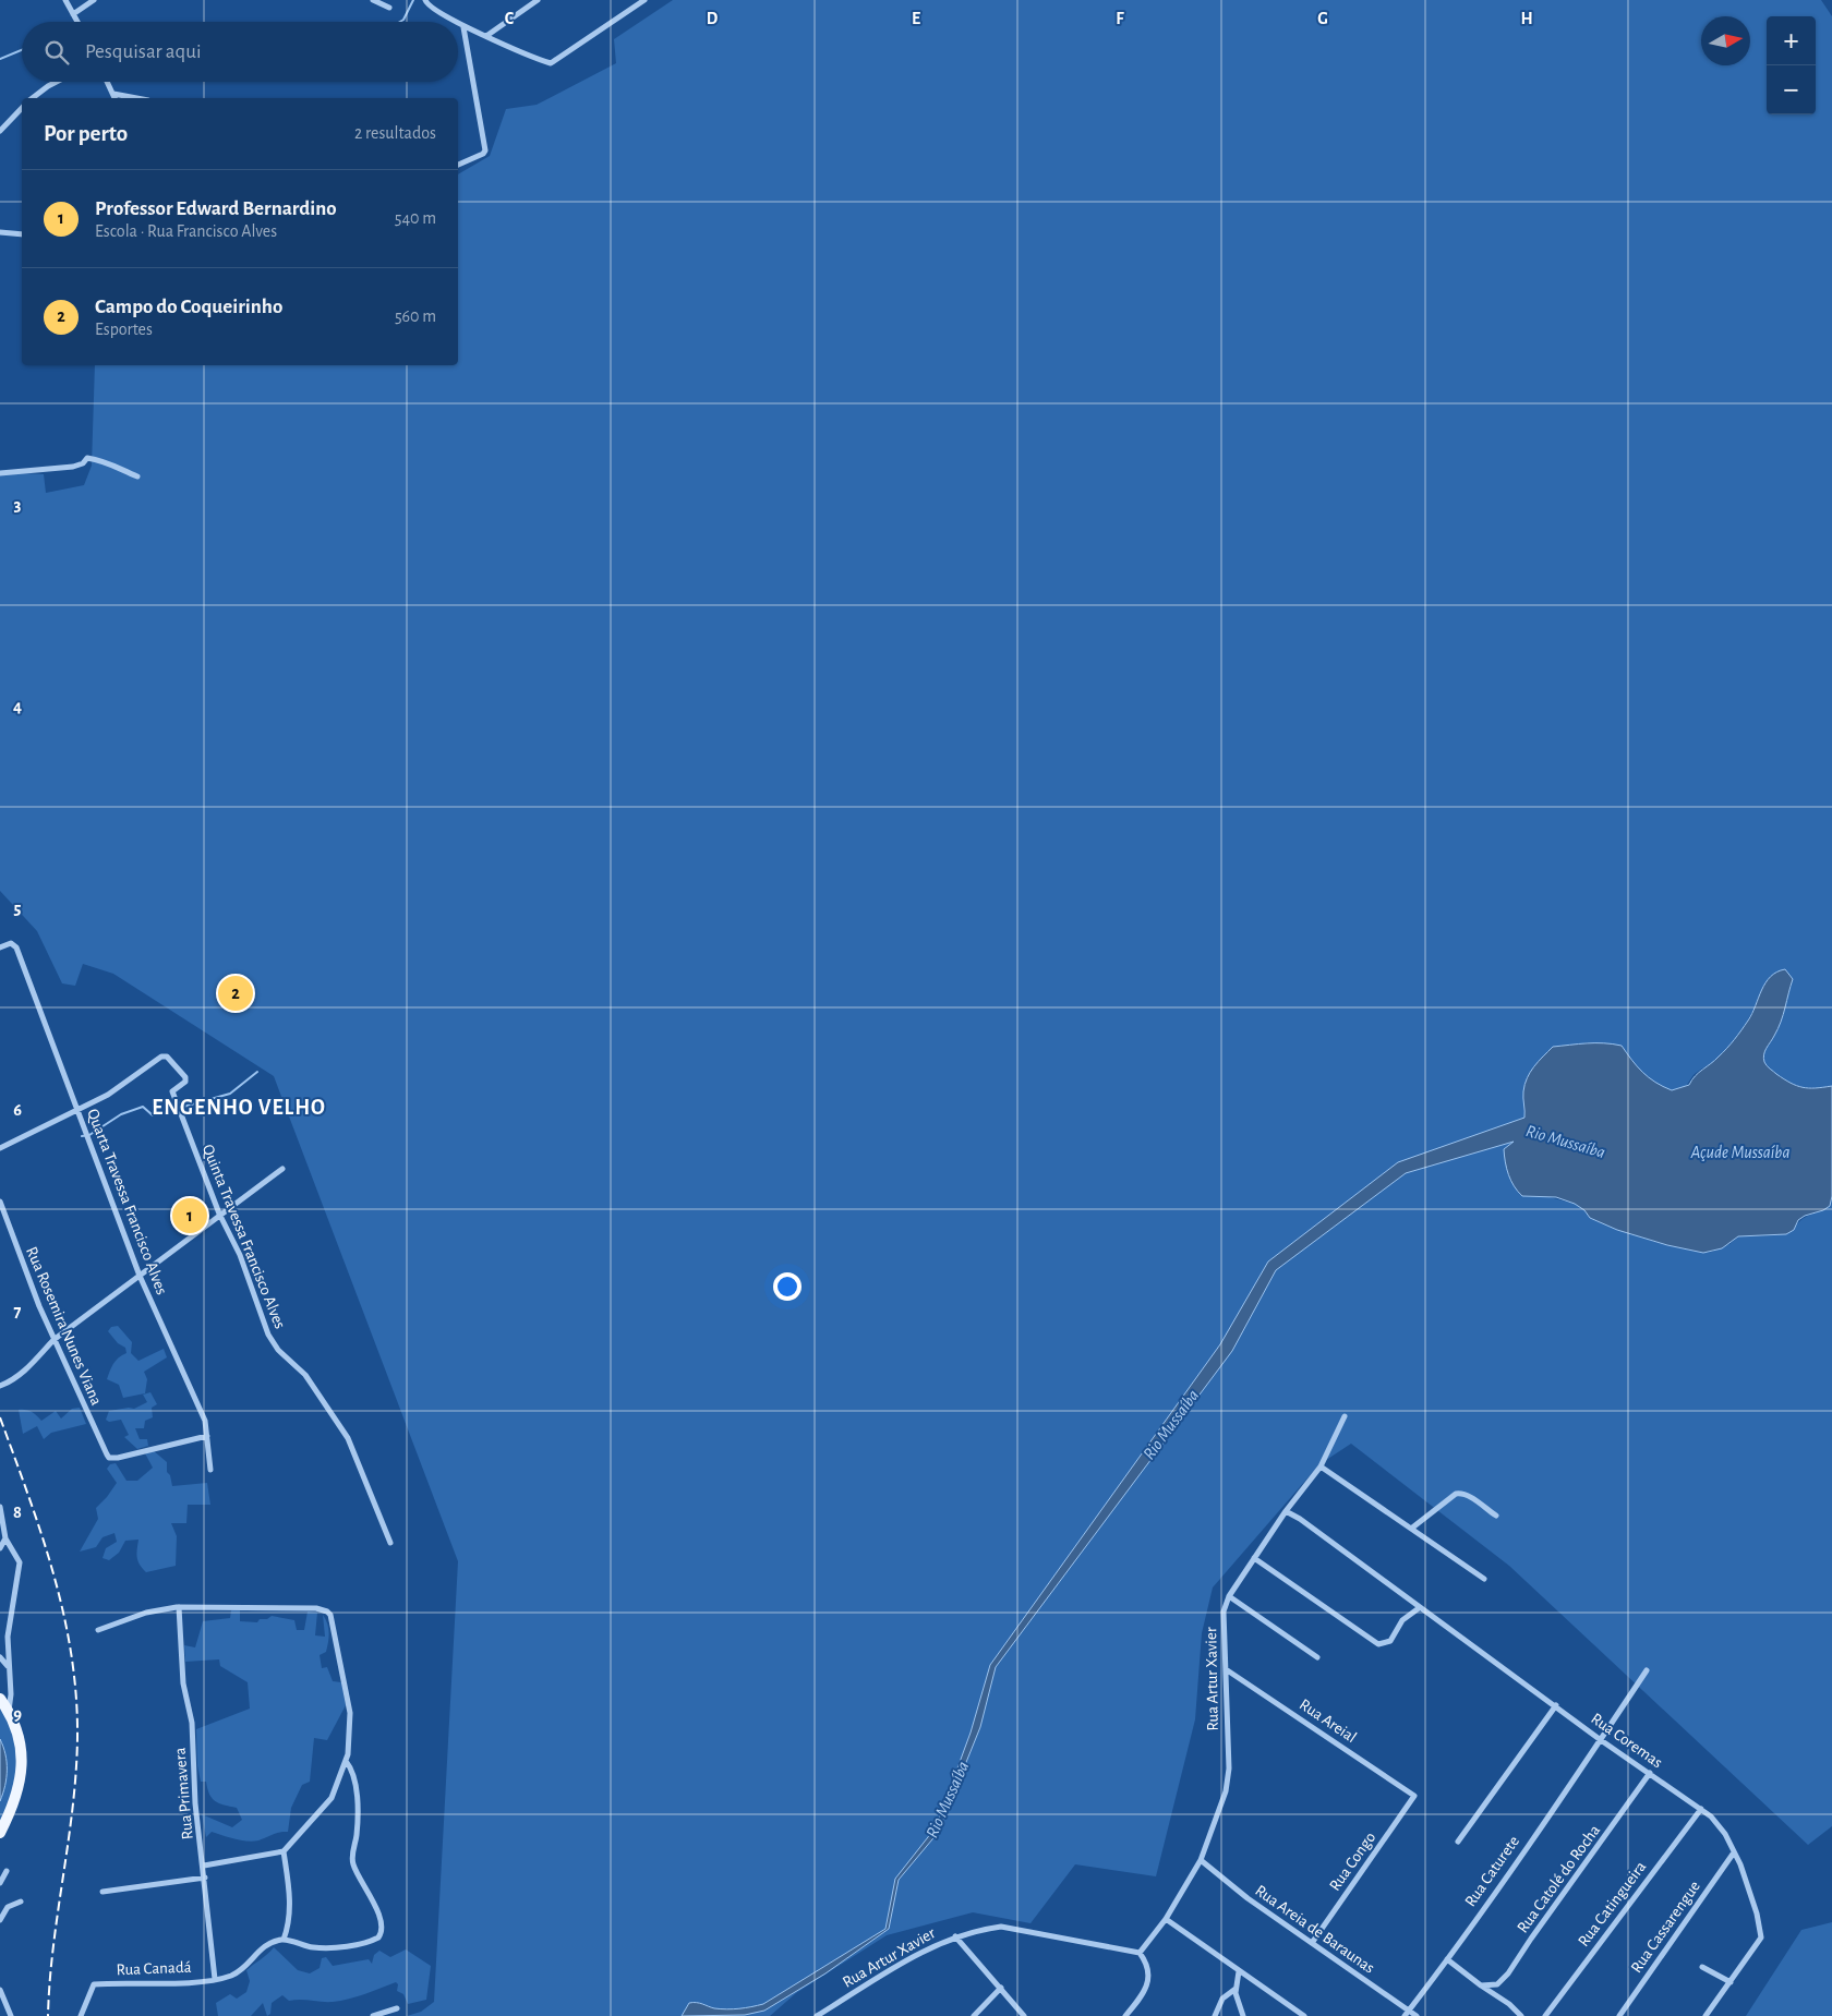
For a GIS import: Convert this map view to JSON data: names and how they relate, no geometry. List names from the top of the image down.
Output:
{
  "streets": {
    "street": [
      "Quarta Travessa Francisco Alves",
      "Quinta Travessa Francisco Alves",
      "Rua Rosemira Nunes Viana",
      "Rua Artur Xavier",
      "Rua Areial",
      "Rua Coremas",
      "Rua Primavera",
      "Rua Congo",
      "Rua Caturete",
      "Rua Catolé do Rocha",
      "Rua Catingueira",
      "Rua Cassarengue",
      "Rua Areia de Baraunas",
      "Rua Canadá"
    ]
  },
  "crossings": [
    ["Quarta Travessa Francisco Alves", "Quinta Travessa Francisco Alves"],
    ["Quarta Travessa Francisco Alves", "Rua Rosemira Nunes Viana"],
    ["Rua Artur Xavier", "Rua Areial"],
    ["Rua Artur Xavier", "Rua Coremas"],
    ["Rua Artur Xavier", "Rua Areia de Baraunas"],
    ["Rua Areial", "Rua Congo"],
    ["Rua Coremas", "Rua Caturete"],
    ["Rua Coremas", "Rua Catolé do Rocha"],
    ["Rua Coremas", "Rua Catingueira"],
    ["Rua Coremas", "Rua Cassarengue"],
    ["Rua Primavera", "Rua Canadá"],
    ["Rua Congo", "Rua Areia de Baraunas"],
    ["Rua Caturete", "Rua Areia de Baraunas"]
  ],
  "districts": ["ENGENHO VELHO"],
  "water": ["Rio Mussaíba", "Açude Mussaíba"],
  "north": "right",
  "page": {
    "map_buttons": ["+", "−"],
    "search": "Pesquisar aqui",
    "heading": ["Por perto", "2 resultados"],
    "list": [
      {
        "mark": "1",
        "name": "Professor Edward Bernardino",
        "note": "Escola · Rua Francisco Alves",
        "value": "540 m"
      },
      {
        "mark": "2",
        "name": "Campo do Coqueirinho",
        "note": "Esportes",
        "value": "560 m"
      }
    ],
    "pins": ["2", "1"]
  },
  "grid": {
    "columns": [
      "C",
      "D",
      "E",
      "F",
      "G",
      "H"
    ],
    "rows": [
      "3",
      "4",
      "5",
      "6",
      "7",
      "8",
      "9"
    ]
  }
}
